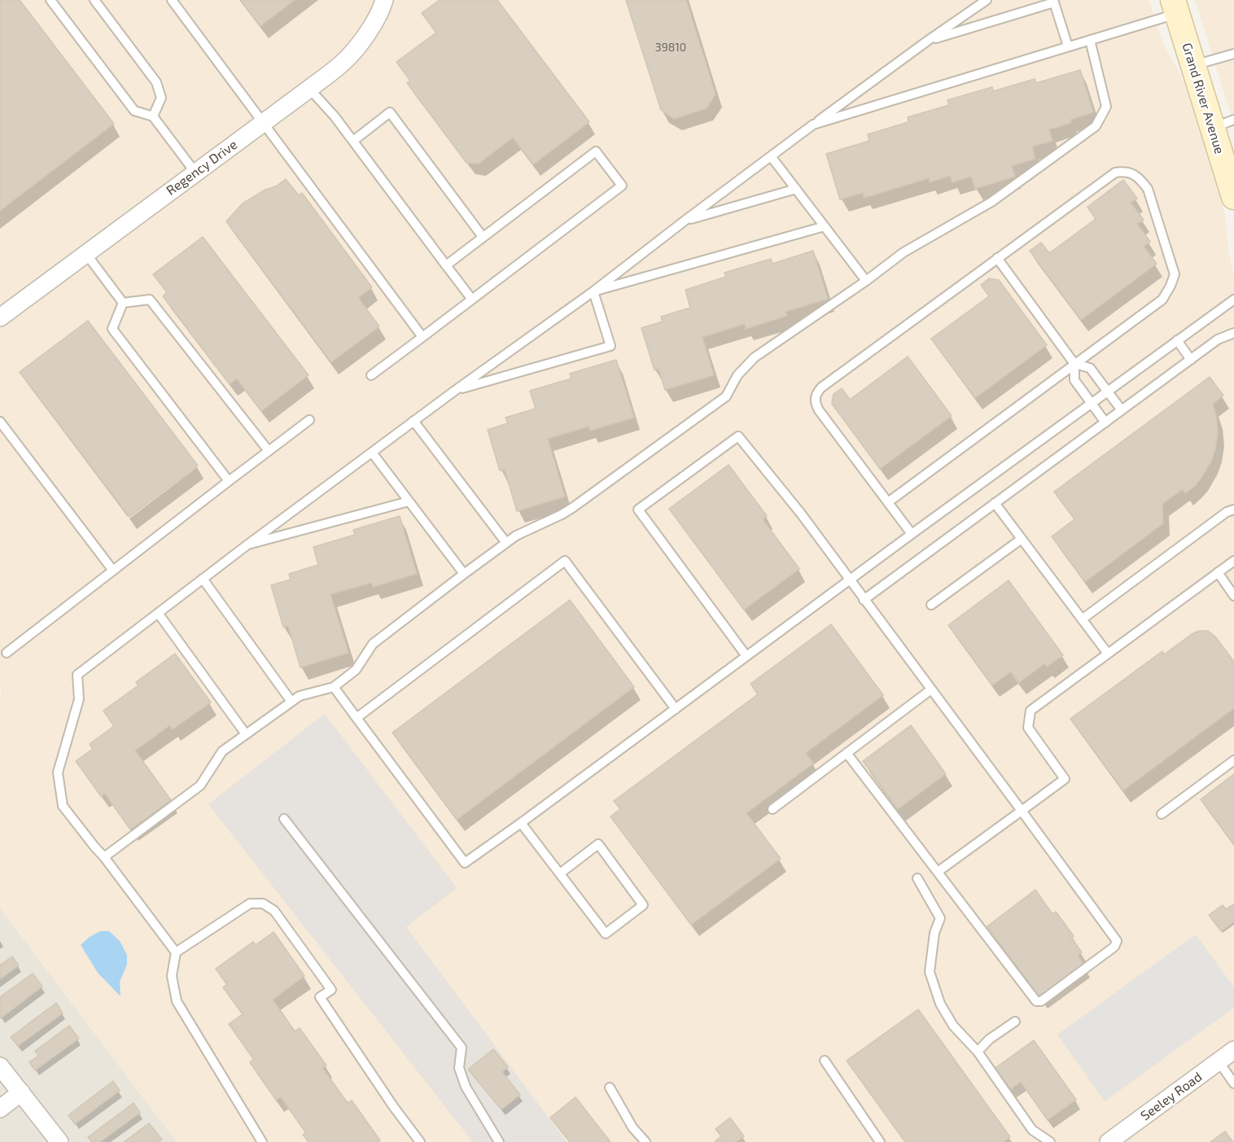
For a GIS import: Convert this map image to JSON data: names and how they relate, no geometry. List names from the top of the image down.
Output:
{
  "streets": {
    "main road": ["Grand River Avenue"],
    "street": ["Regency Drive", "Seeley Road"]
  },
  "house_numbers": ["39810"]
}
